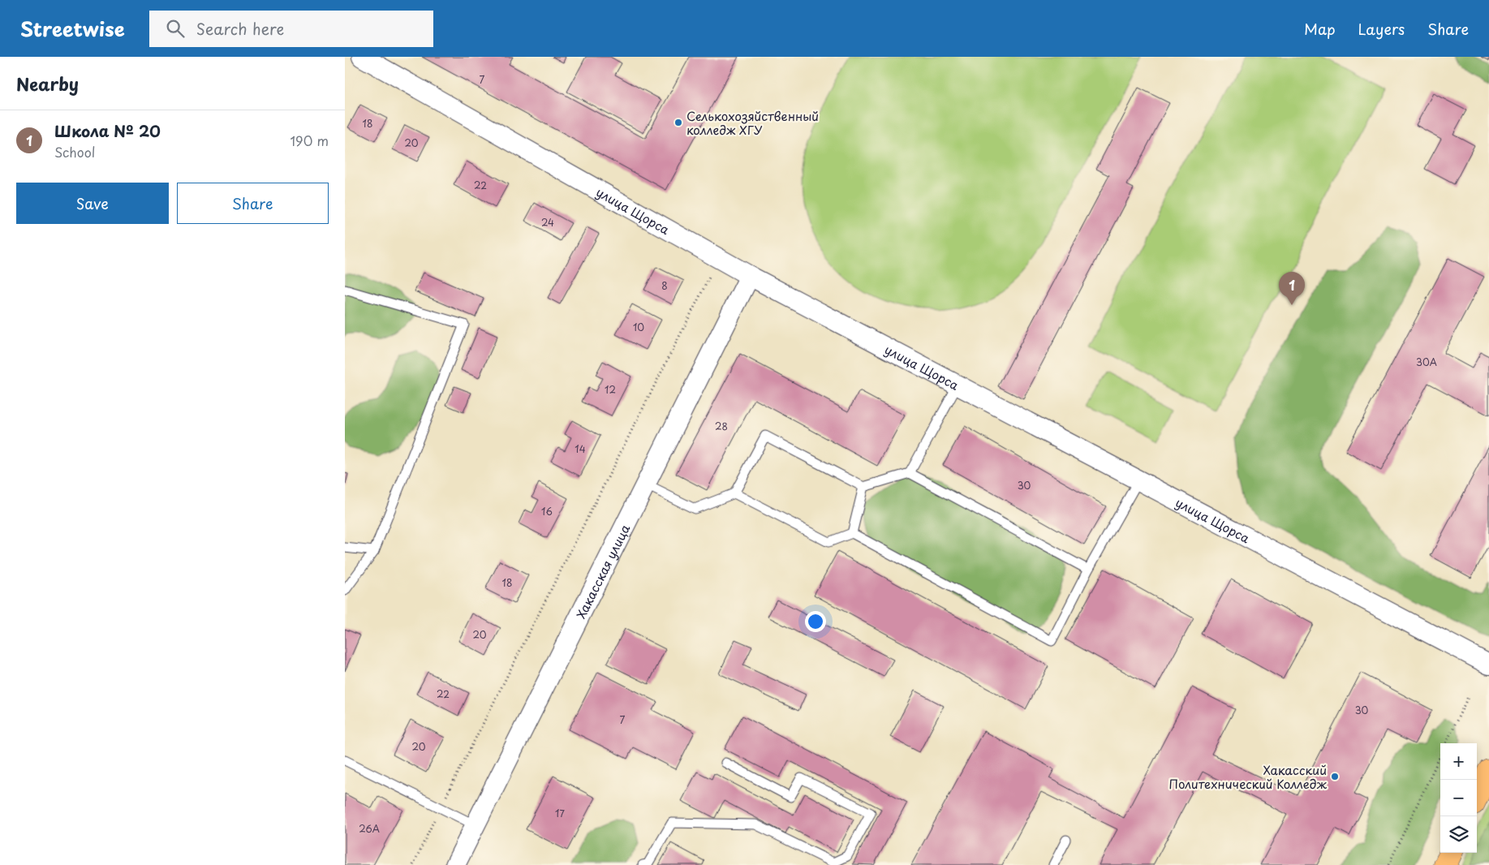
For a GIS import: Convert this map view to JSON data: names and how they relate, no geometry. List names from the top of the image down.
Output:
{
  "streets": {
    "street": ["улица Щорса", "Хакасская улица"]
  },
  "crossings": [
    ["улица Щорса", "Хакасская улица"]
  ],
  "places": ["Селькохозяйственный колледж ХГУ", "Хакасский Политехнический Колледж"],
  "house_numbers": [
    "7",
    "18",
    "20",
    "22",
    "24",
    "8",
    "10",
    "30А",
    "12",
    "28",
    "14",
    "30",
    "16",
    "18",
    "20",
    "22",
    "30",
    "7",
    "20",
    "17",
    "26А"
  ],
  "page": {
    "header": "Streetwise",
    "search": "Search here",
    "nav": ["Map", "Layers", "Share"],
    "heading": "Nearby",
    "list": [
      {
        "mark": "1",
        "name": "Школа № 20",
        "note": "School",
        "value": "190 m"
      }
    ],
    "buttons": ["Save", "Share"],
    "pins": "1",
    "map_buttons": ["+", "−"]
  }
}
